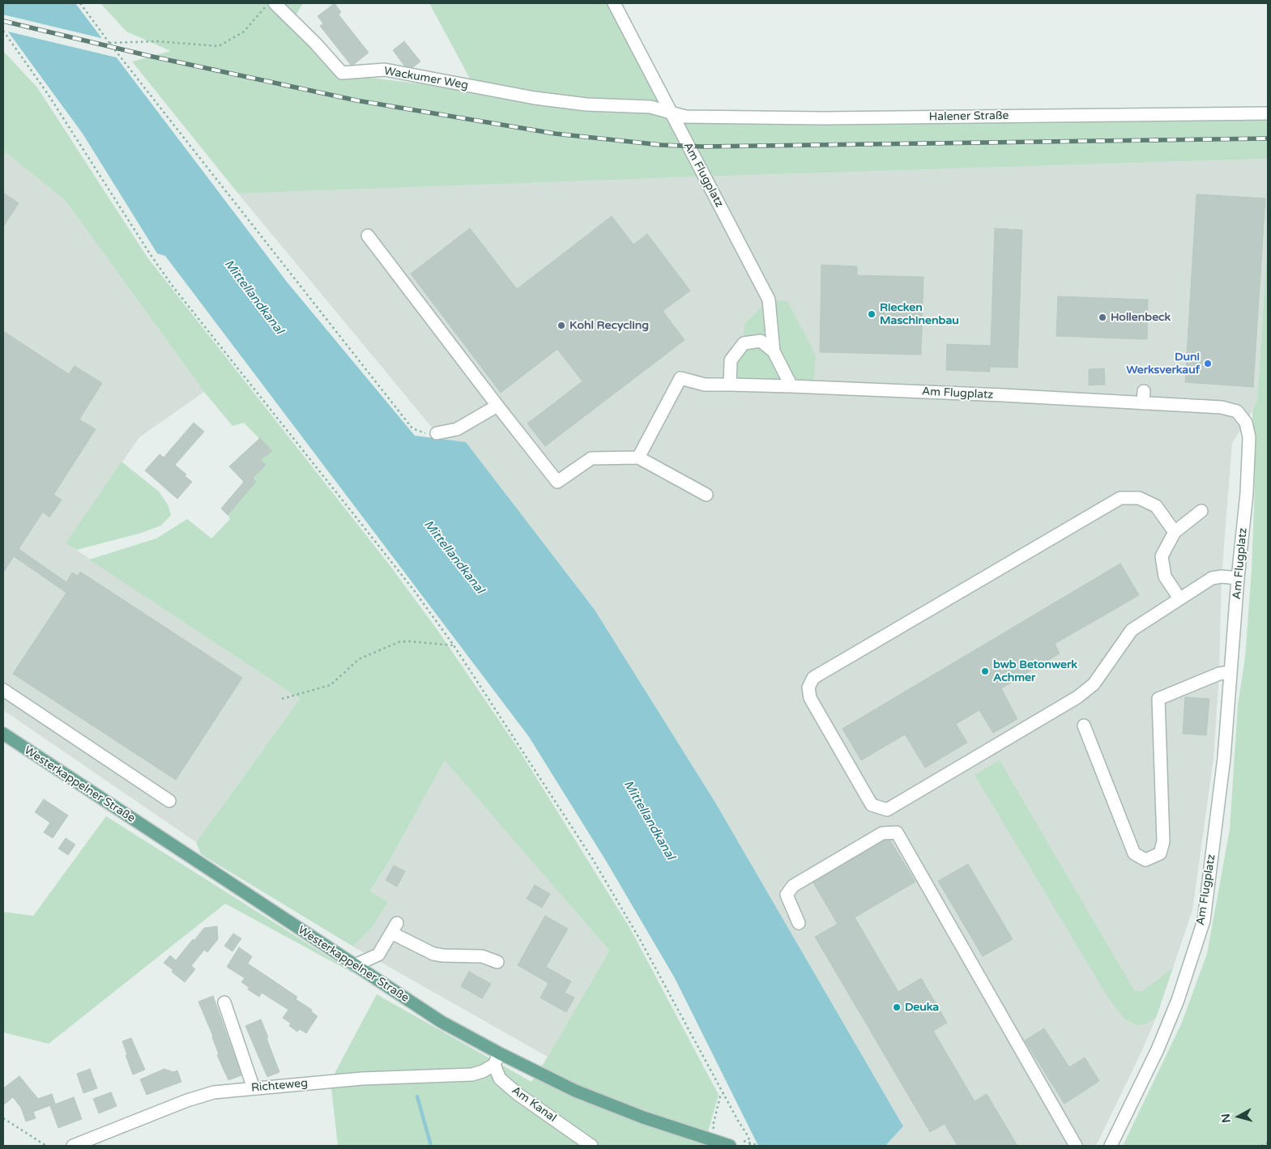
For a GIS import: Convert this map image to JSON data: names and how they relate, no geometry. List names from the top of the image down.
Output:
{
  "streets": {
    "main road": ["Westerkappelner Straße"],
    "street": [
      "Wackumer Weg",
      "Halener Straße",
      "Am Flugplatz",
      "Richteweg",
      "Am Kanal"
    ]
  },
  "crossings": [
    ["Wackumer Weg", "Halener Straße"],
    ["Halener Straße", "Am Flugplatz"],
    ["Richteweg", "Am Kanal"]
  ],
  "water": ["Mittellandkanal"],
  "places": [
    "Riecken Maschinenbau",
    "Hollenbeck",
    "Kohl Recycling",
    "Duni Werksverkauf",
    "bwb Betonwerk Achmer",
    "Deuka"
  ],
  "north": "left"
}
